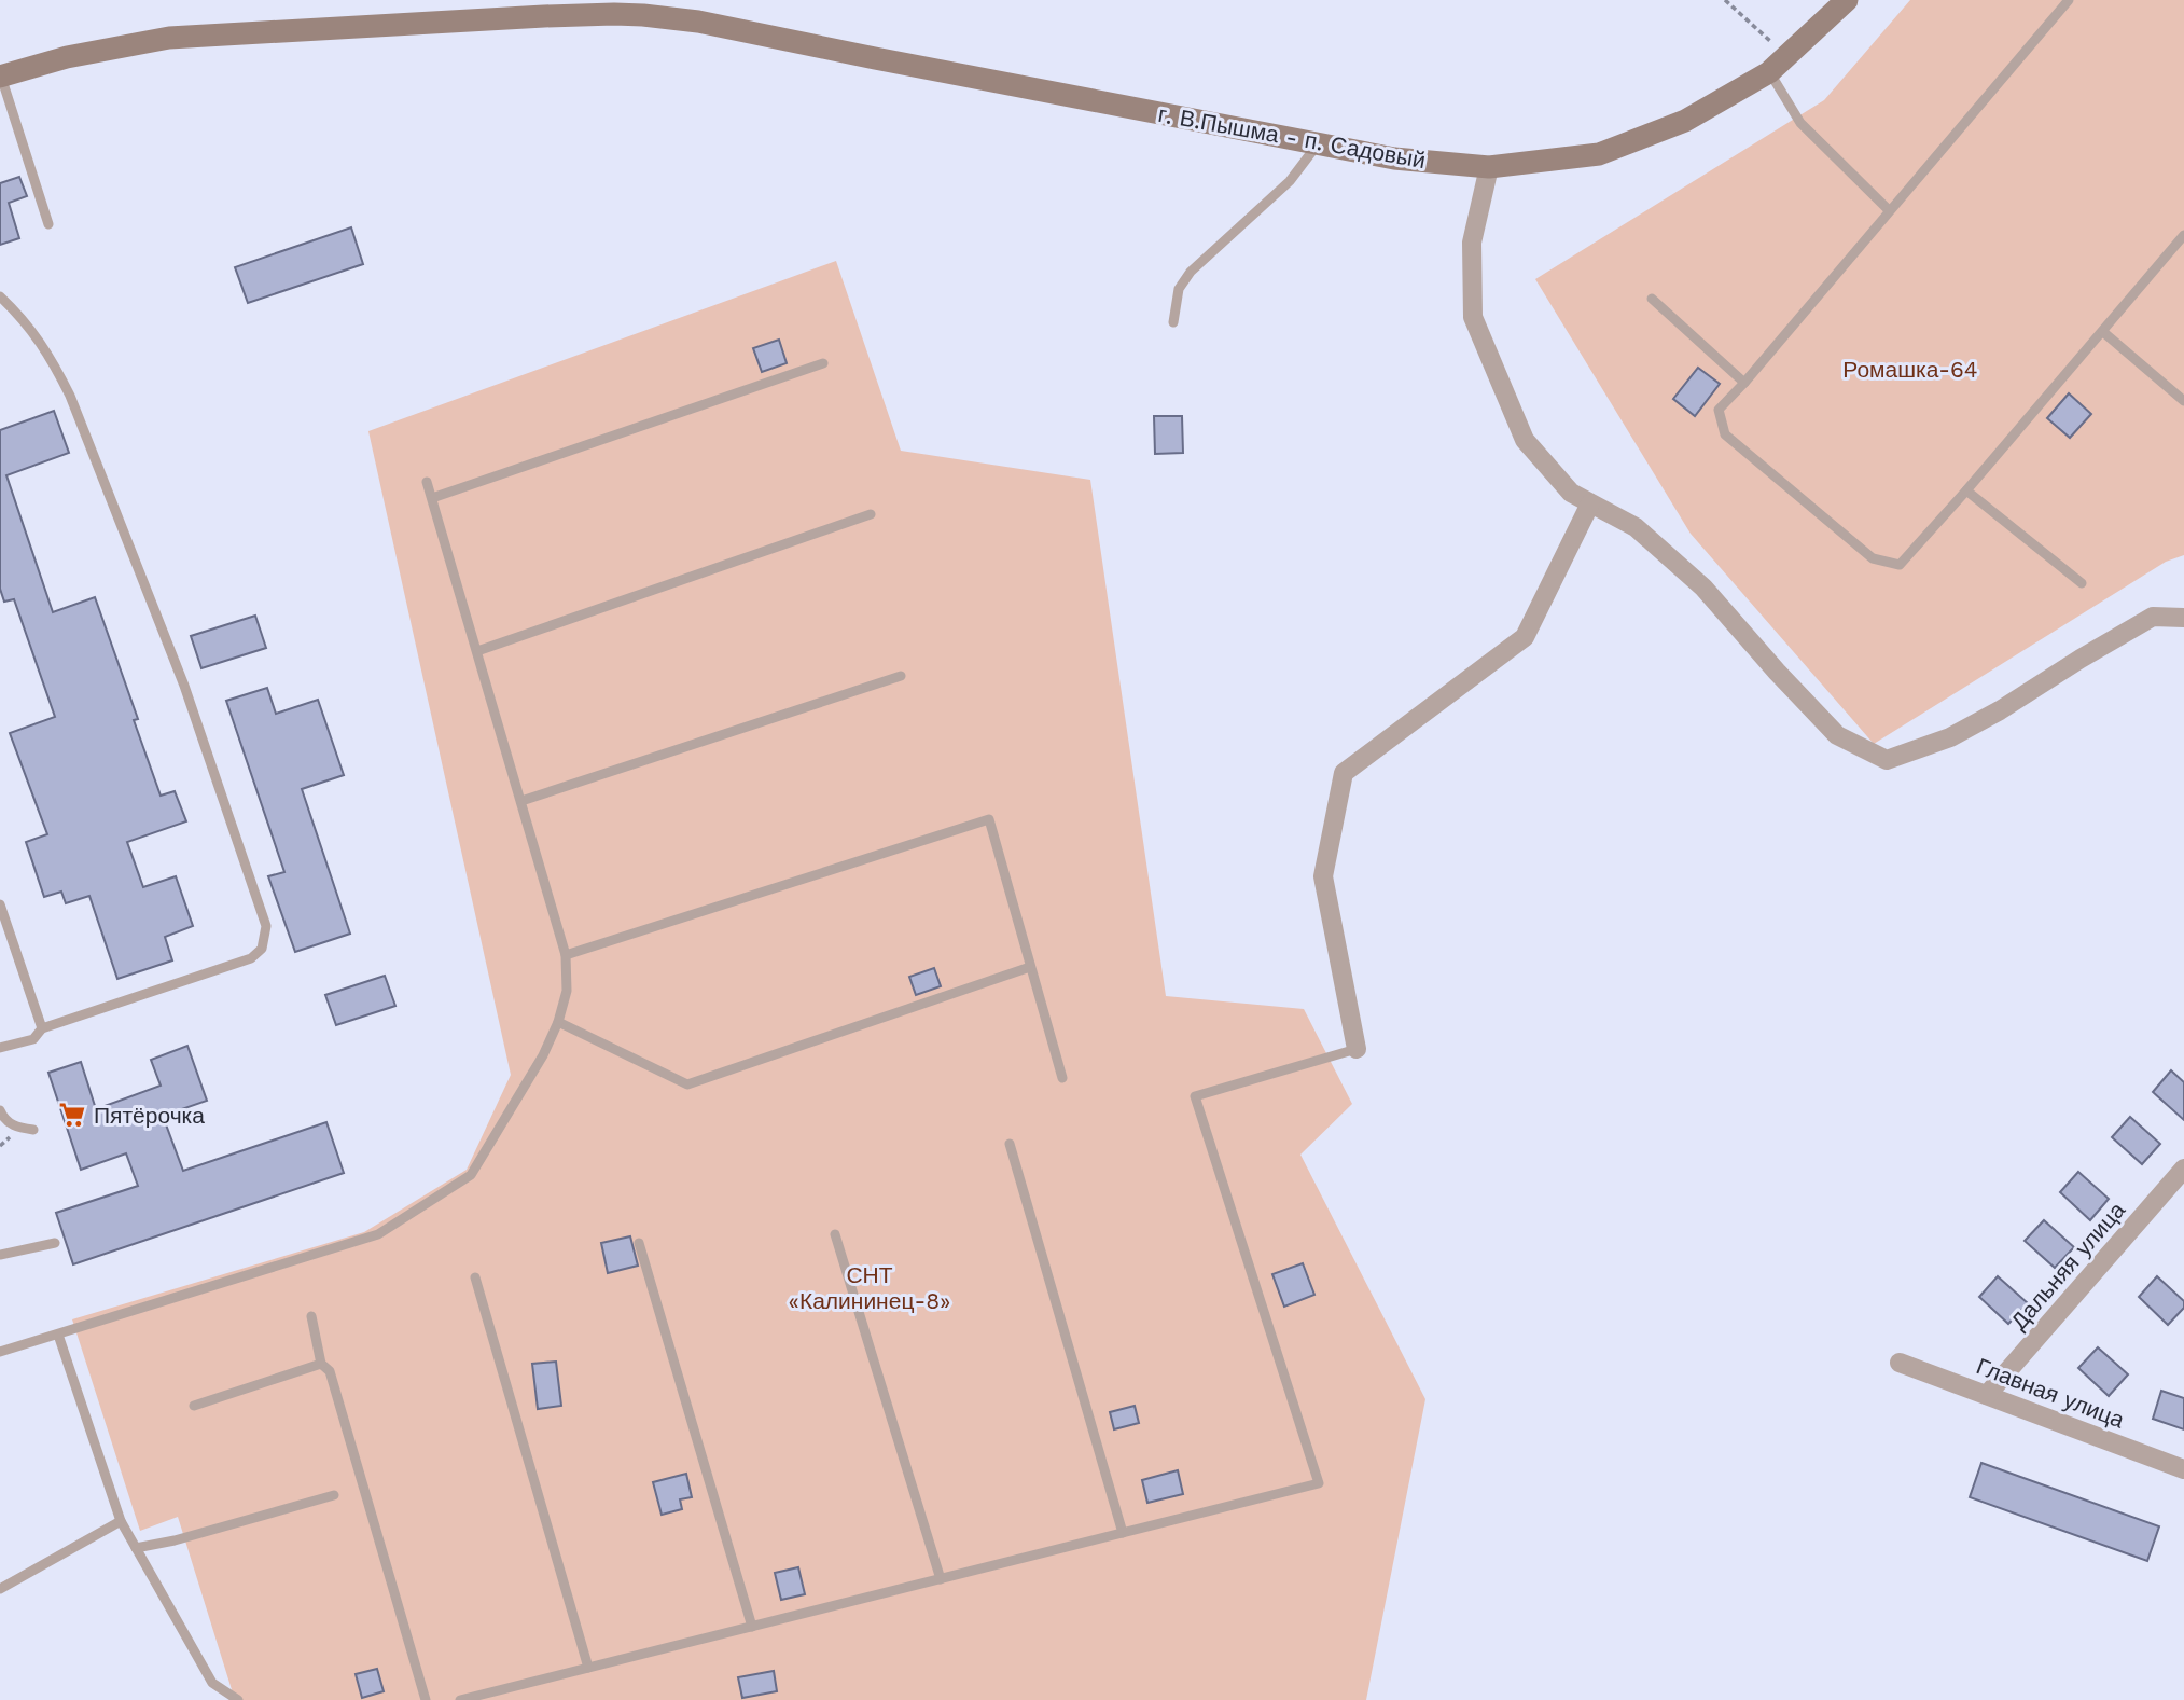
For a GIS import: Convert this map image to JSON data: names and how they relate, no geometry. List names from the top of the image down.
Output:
{
  "streets": {
    "main road": ["г. В.Пышма - п. Садовый"],
    "street": ["Дальняя улица", "Главная улица"]
  },
  "crossings": [
    ["Дальняя улица", "Главная улица"]
  ],
  "parks": ["Ромашка-64", "СНТ «Калининец-8»"],
  "places": {
    "supermarket": ["Пятёрочка"]
  }
}
